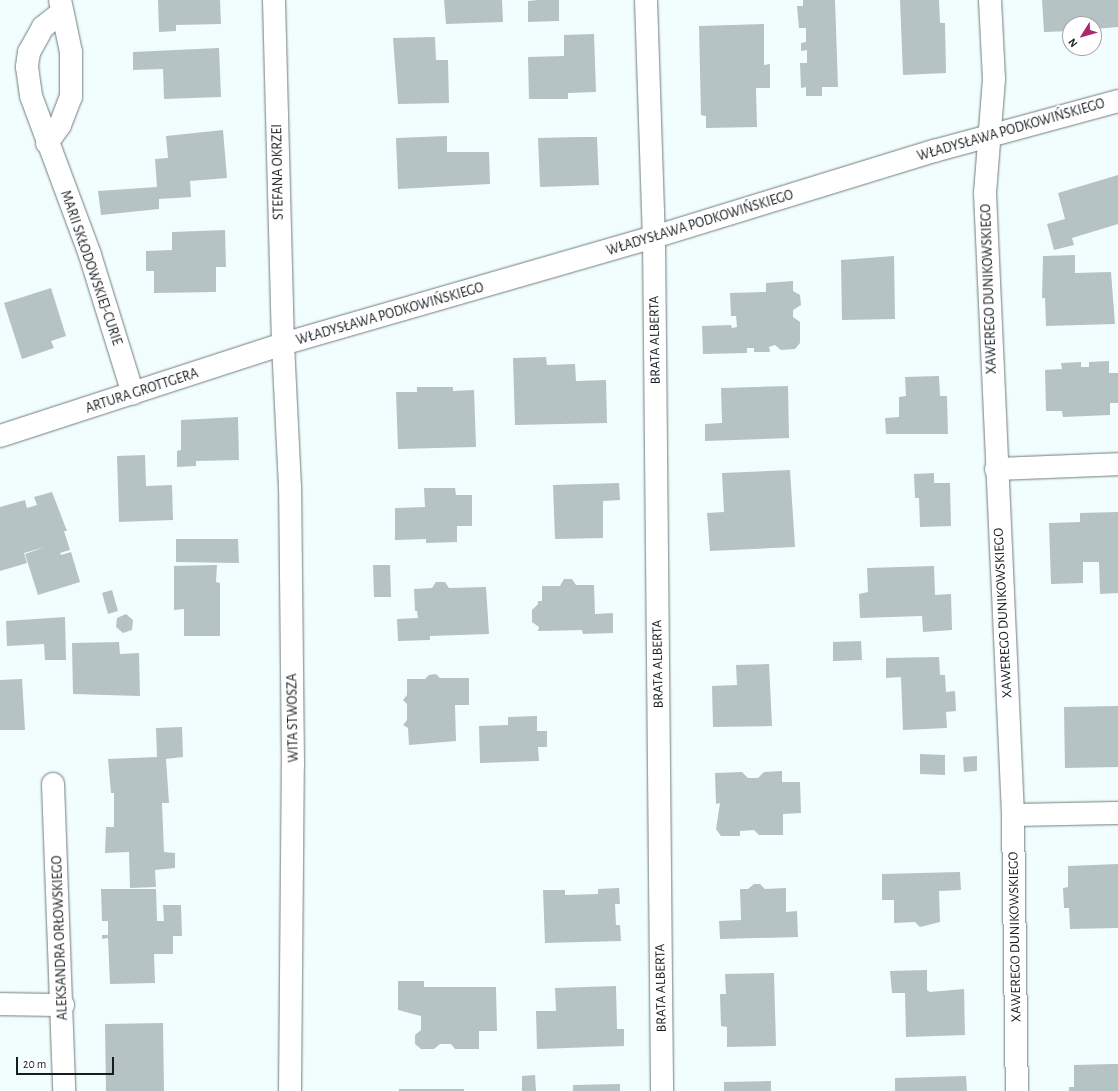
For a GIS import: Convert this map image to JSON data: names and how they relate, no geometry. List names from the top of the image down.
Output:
{
  "streets": {
    "street": [
      "WŁADYSŁAWA PODKOWIŃSKIEGO",
      "STEFANA OKRZEI",
      "MARII SKŁODOWSKIEJ-CURIE",
      "XAWEREGO DUNIKOWSKIEGO",
      "BRATA ALBERTA",
      "ARTURA GROTTGERA",
      "WITA STWOSZA",
      "ALEKSANDRA ORŁOWSKIEGO"
    ]
  },
  "crossings": [
    ["WŁADYSŁAWA PODKOWIŃSKIEGO", "STEFANA OKRZEI"],
    ["WŁADYSŁAWA PODKOWIŃSKIEGO", "XAWEREGO DUNIKOWSKIEGO"],
    ["WŁADYSŁAWA PODKOWIŃSKIEGO", "BRATA ALBERTA"],
    ["WŁADYSŁAWA PODKOWIŃSKIEGO", "ARTURA GROTTGERA"],
    ["WŁADYSŁAWA PODKOWIŃSKIEGO", "WITA STWOSZA"],
    ["STEFANA OKRZEI", "ARTURA GROTTGERA"],
    ["STEFANA OKRZEI", "WITA STWOSZA"],
    ["MARII SKŁODOWSKIEJ-CURIE", "ARTURA GROTTGERA"],
    ["ARTURA GROTTGERA", "WITA STWOSZA"]
  ],
  "scale_bar": "20 m",
  "north": "bottom left"
}
